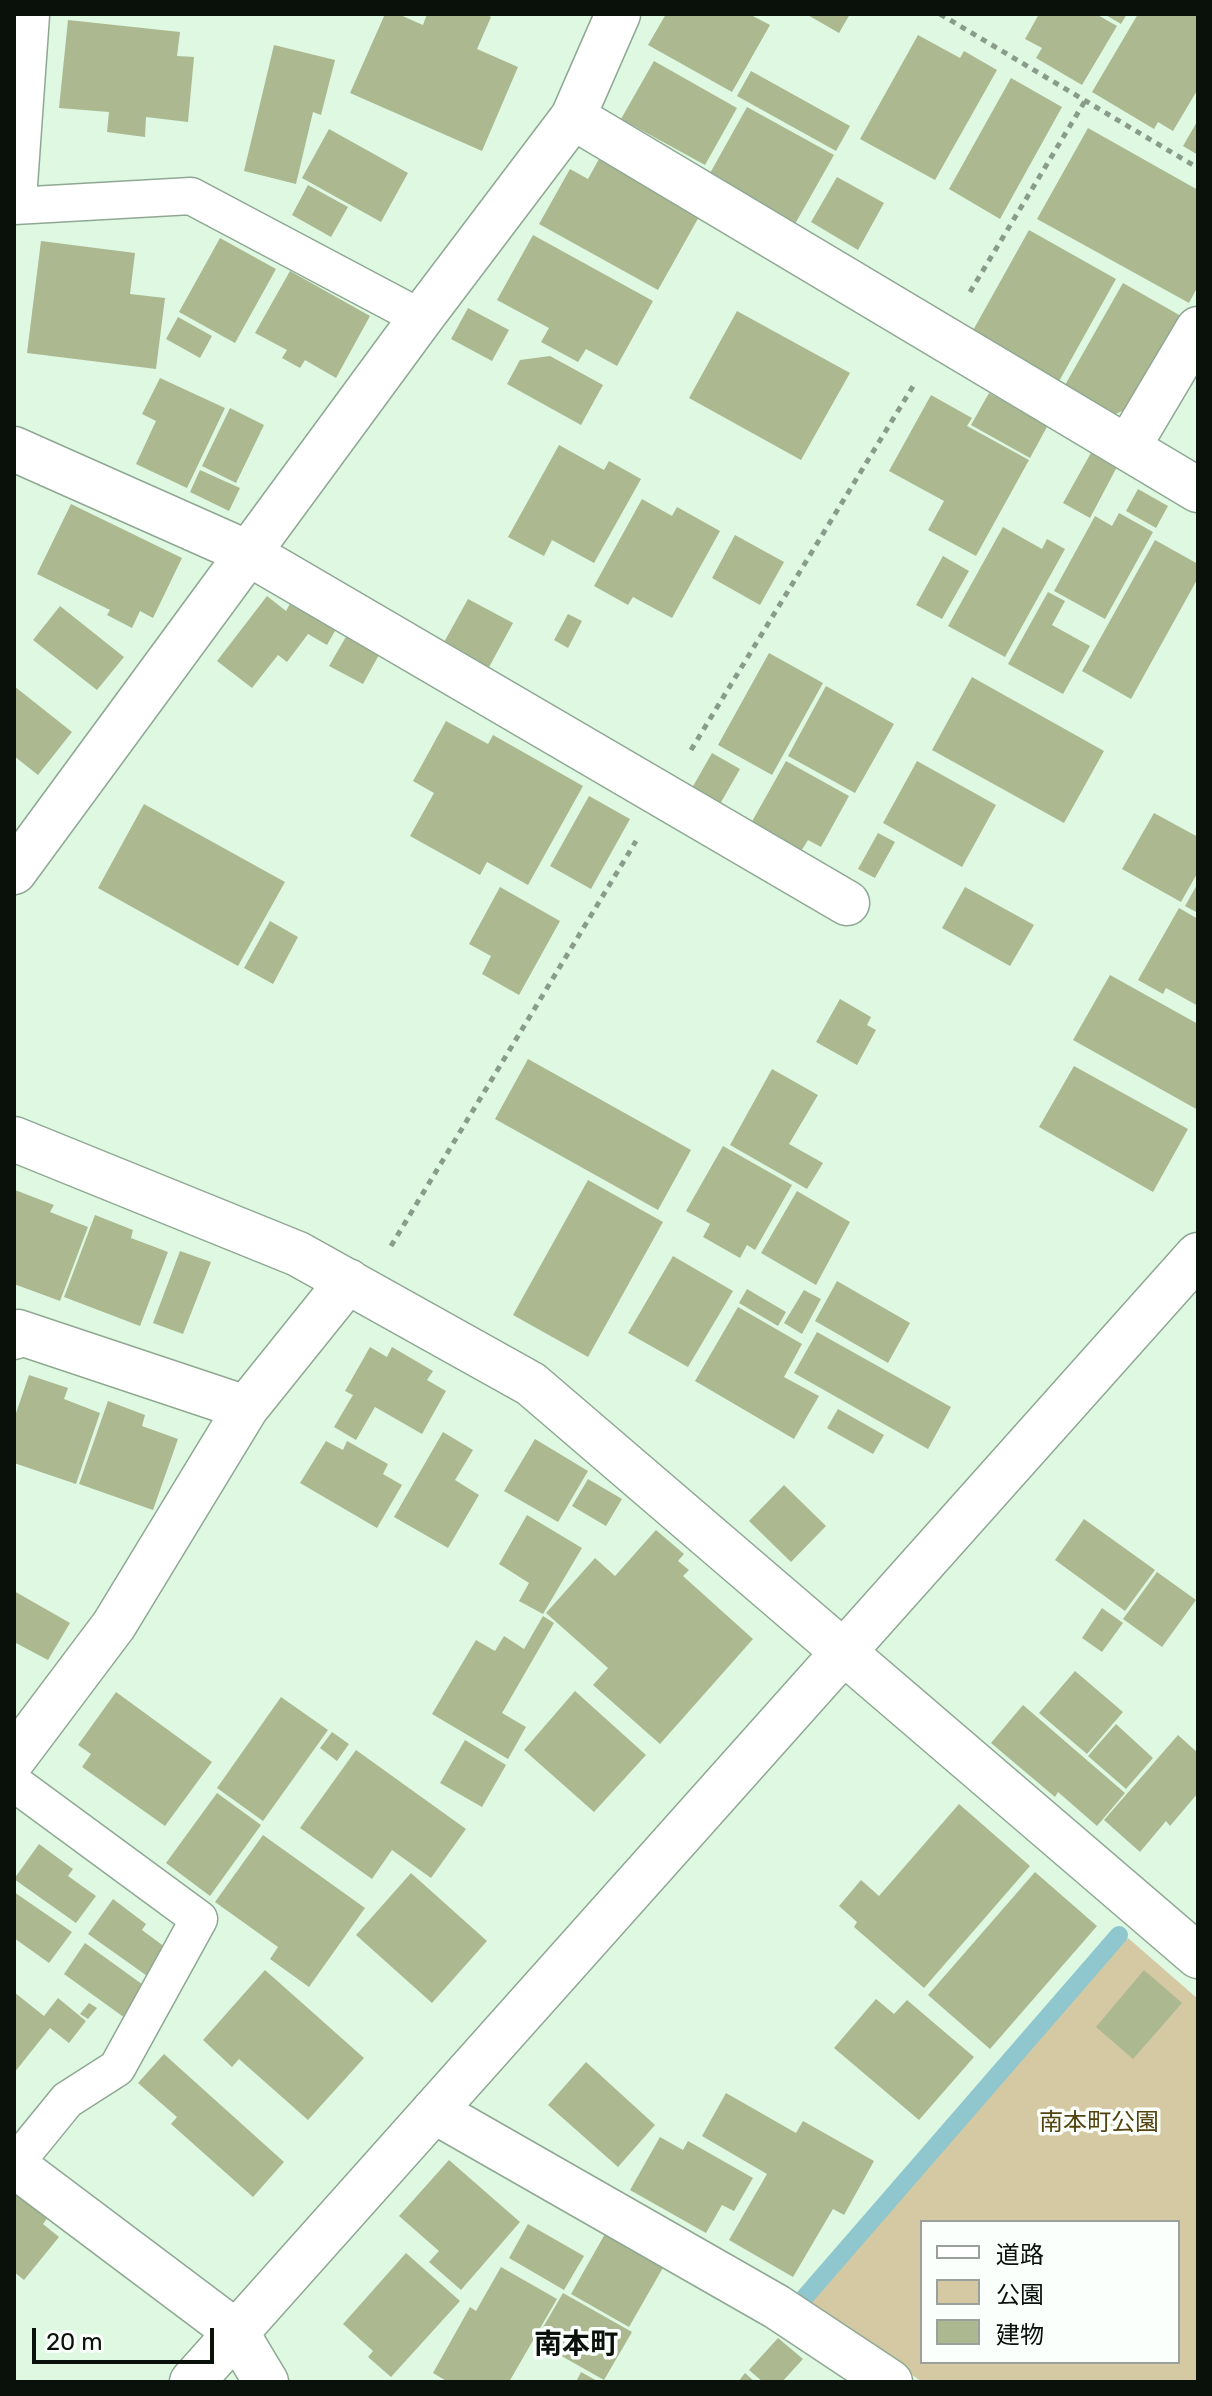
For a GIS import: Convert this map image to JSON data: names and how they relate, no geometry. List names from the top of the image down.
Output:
{
  "districts": ["南本町"],
  "parks": ["南本町公園"],
  "legend": ["道路", "公園", "建物"],
  "scale_bar": "20 m"
}
